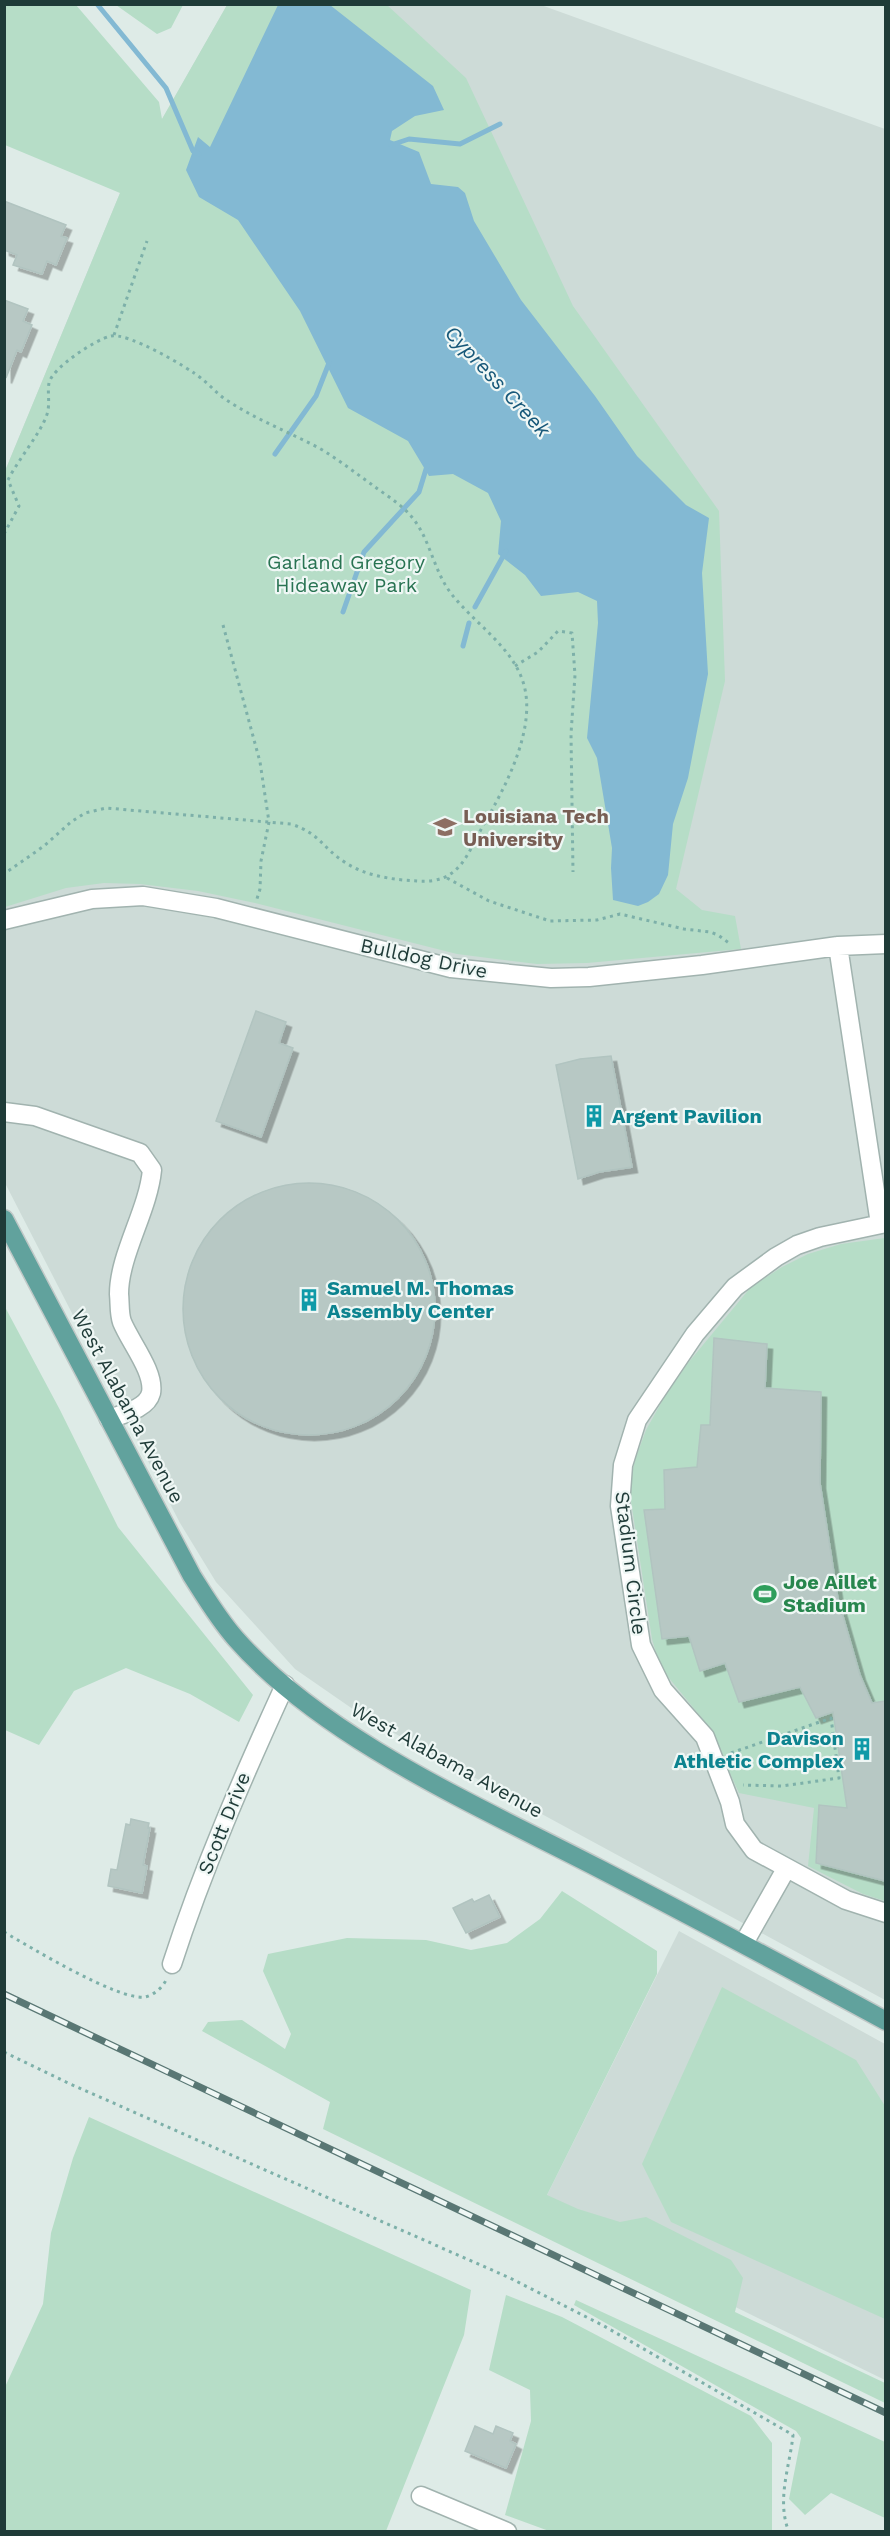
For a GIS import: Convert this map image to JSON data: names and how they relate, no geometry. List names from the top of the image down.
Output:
{
  "streets": {
    "main road": ["West Alabama Avenue"],
    "street": ["Bulldog Drive", "Stadium Circle", "Scott Drive"]
  },
  "crossings": [
    ["West Alabama Avenue", "Scott Drive"]
  ],
  "water": ["Cypress Creek"],
  "parks": ["Garland Gregory Hideaway Park"],
  "places": {
    "school or university": ["Louisiana Tech University"],
    "building": ["Argent Pavilion", "Samuel M. Thomas Assembly Center", "Davison Athletic Complex"],
    "sports": ["Joe Aillet Stadium"]
  }
}
